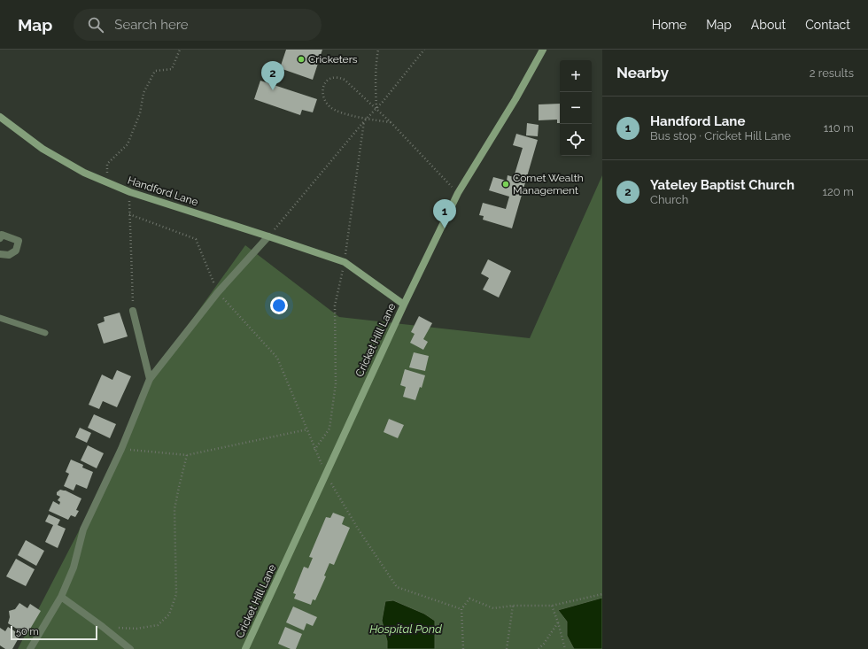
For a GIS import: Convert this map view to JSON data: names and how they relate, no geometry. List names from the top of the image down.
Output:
{
  "streets": {
    "street": ["Handford Lane", "Cricket Hill Lane"]
  },
  "crossings": [
    ["Handford Lane", "Cricket Hill Lane"]
  ],
  "water": ["Hospital Pond"],
  "places": ["Cricketers", "Comet Wealth Management"],
  "scale_bar": "50 m",
  "page": {
    "header": "Map",
    "search": "Search here",
    "nav": [
      "Home",
      "Map",
      "About",
      "Contact"
    ],
    "heading": ["Nearby", "2 results"],
    "map_buttons": ["+", "−"],
    "pins": ["2", "1"],
    "list": [
      {
        "mark": "1",
        "name": "Handford Lane",
        "note": "Bus stop · Cricket Hill Lane",
        "value": "110 m"
      },
      {
        "mark": "2",
        "name": "Yateley Baptist Church",
        "note": "Church",
        "value": "120 m"
      }
    ],
    "scale": "50 m"
  }
}
